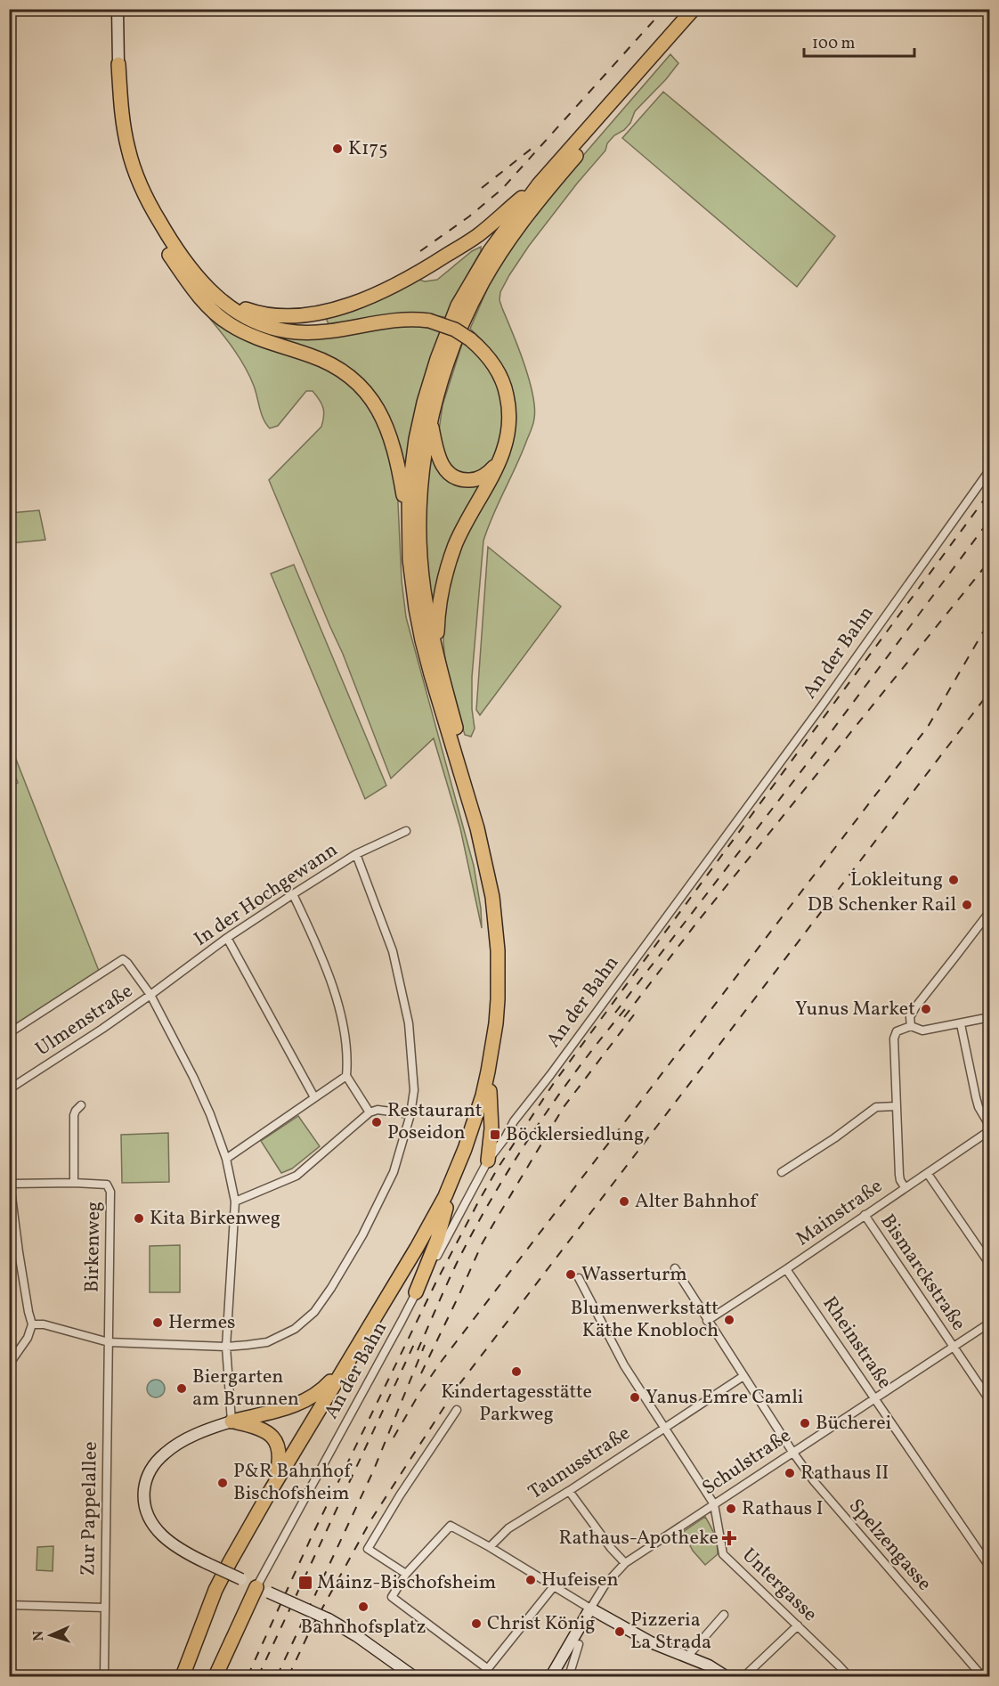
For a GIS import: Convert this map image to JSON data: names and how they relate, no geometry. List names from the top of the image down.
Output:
{
  "streets": {
    "street": [
      "An der Bahn",
      "In der Hochgewann",
      "Ulmenstraße",
      "Mainstraße",
      "Birkenweg",
      "Bismarckstraße",
      "Rheinstraße",
      "Schulstraße",
      "Taunusstraße",
      "Zur Pappelallee",
      "Spelzengasse",
      "Untergasse"
    ]
  },
  "crossings": [
    ["In der Hochgewann", "Ulmenstraße"],
    ["Mainstraße", "Bismarckstraße"],
    ["Mainstraße", "Rheinstraße"],
    ["Mainstraße", "Spelzengasse"],
    ["Birkenweg", "Zur Pappelallee"],
    ["Bismarckstraße", "Schulstraße"],
    ["Rheinstraße", "Schulstraße"],
    ["Schulstraße", "Spelzengasse"],
    ["Schulstraße", "Untergasse"],
    ["Taunusstraße", "Spelzengasse"]
  ],
  "places": {
    "other": [
      "K175",
      "Lokleitung",
      "DB Schenker Rail",
      "Yunus Market",
      "Restaurant Poseidon",
      "Alter Bahnhof",
      "Kita Birkenweg",
      "Wasserturm",
      "Blumenwerkstatt Käthe Knobloch",
      "Hermes",
      "Kindertagesstätte Parkweg",
      "Biergarten am Brunnen",
      "Yanus Emre Camli",
      "Bücherei",
      "Rathaus II",
      "P&R Bahnhof Bischofsheim",
      "Rathaus I",
      "Hufeisen",
      "Bahnhofsplatz",
      "Christ König",
      "Pizzeria La Strada"
    ],
    "transit": ["Böcklersiedlung", "Mainz-Bischofsheim"],
    "health": ["Rathaus-Apotheke"]
  },
  "scale_bar": "100 m",
  "north": "left"
}
